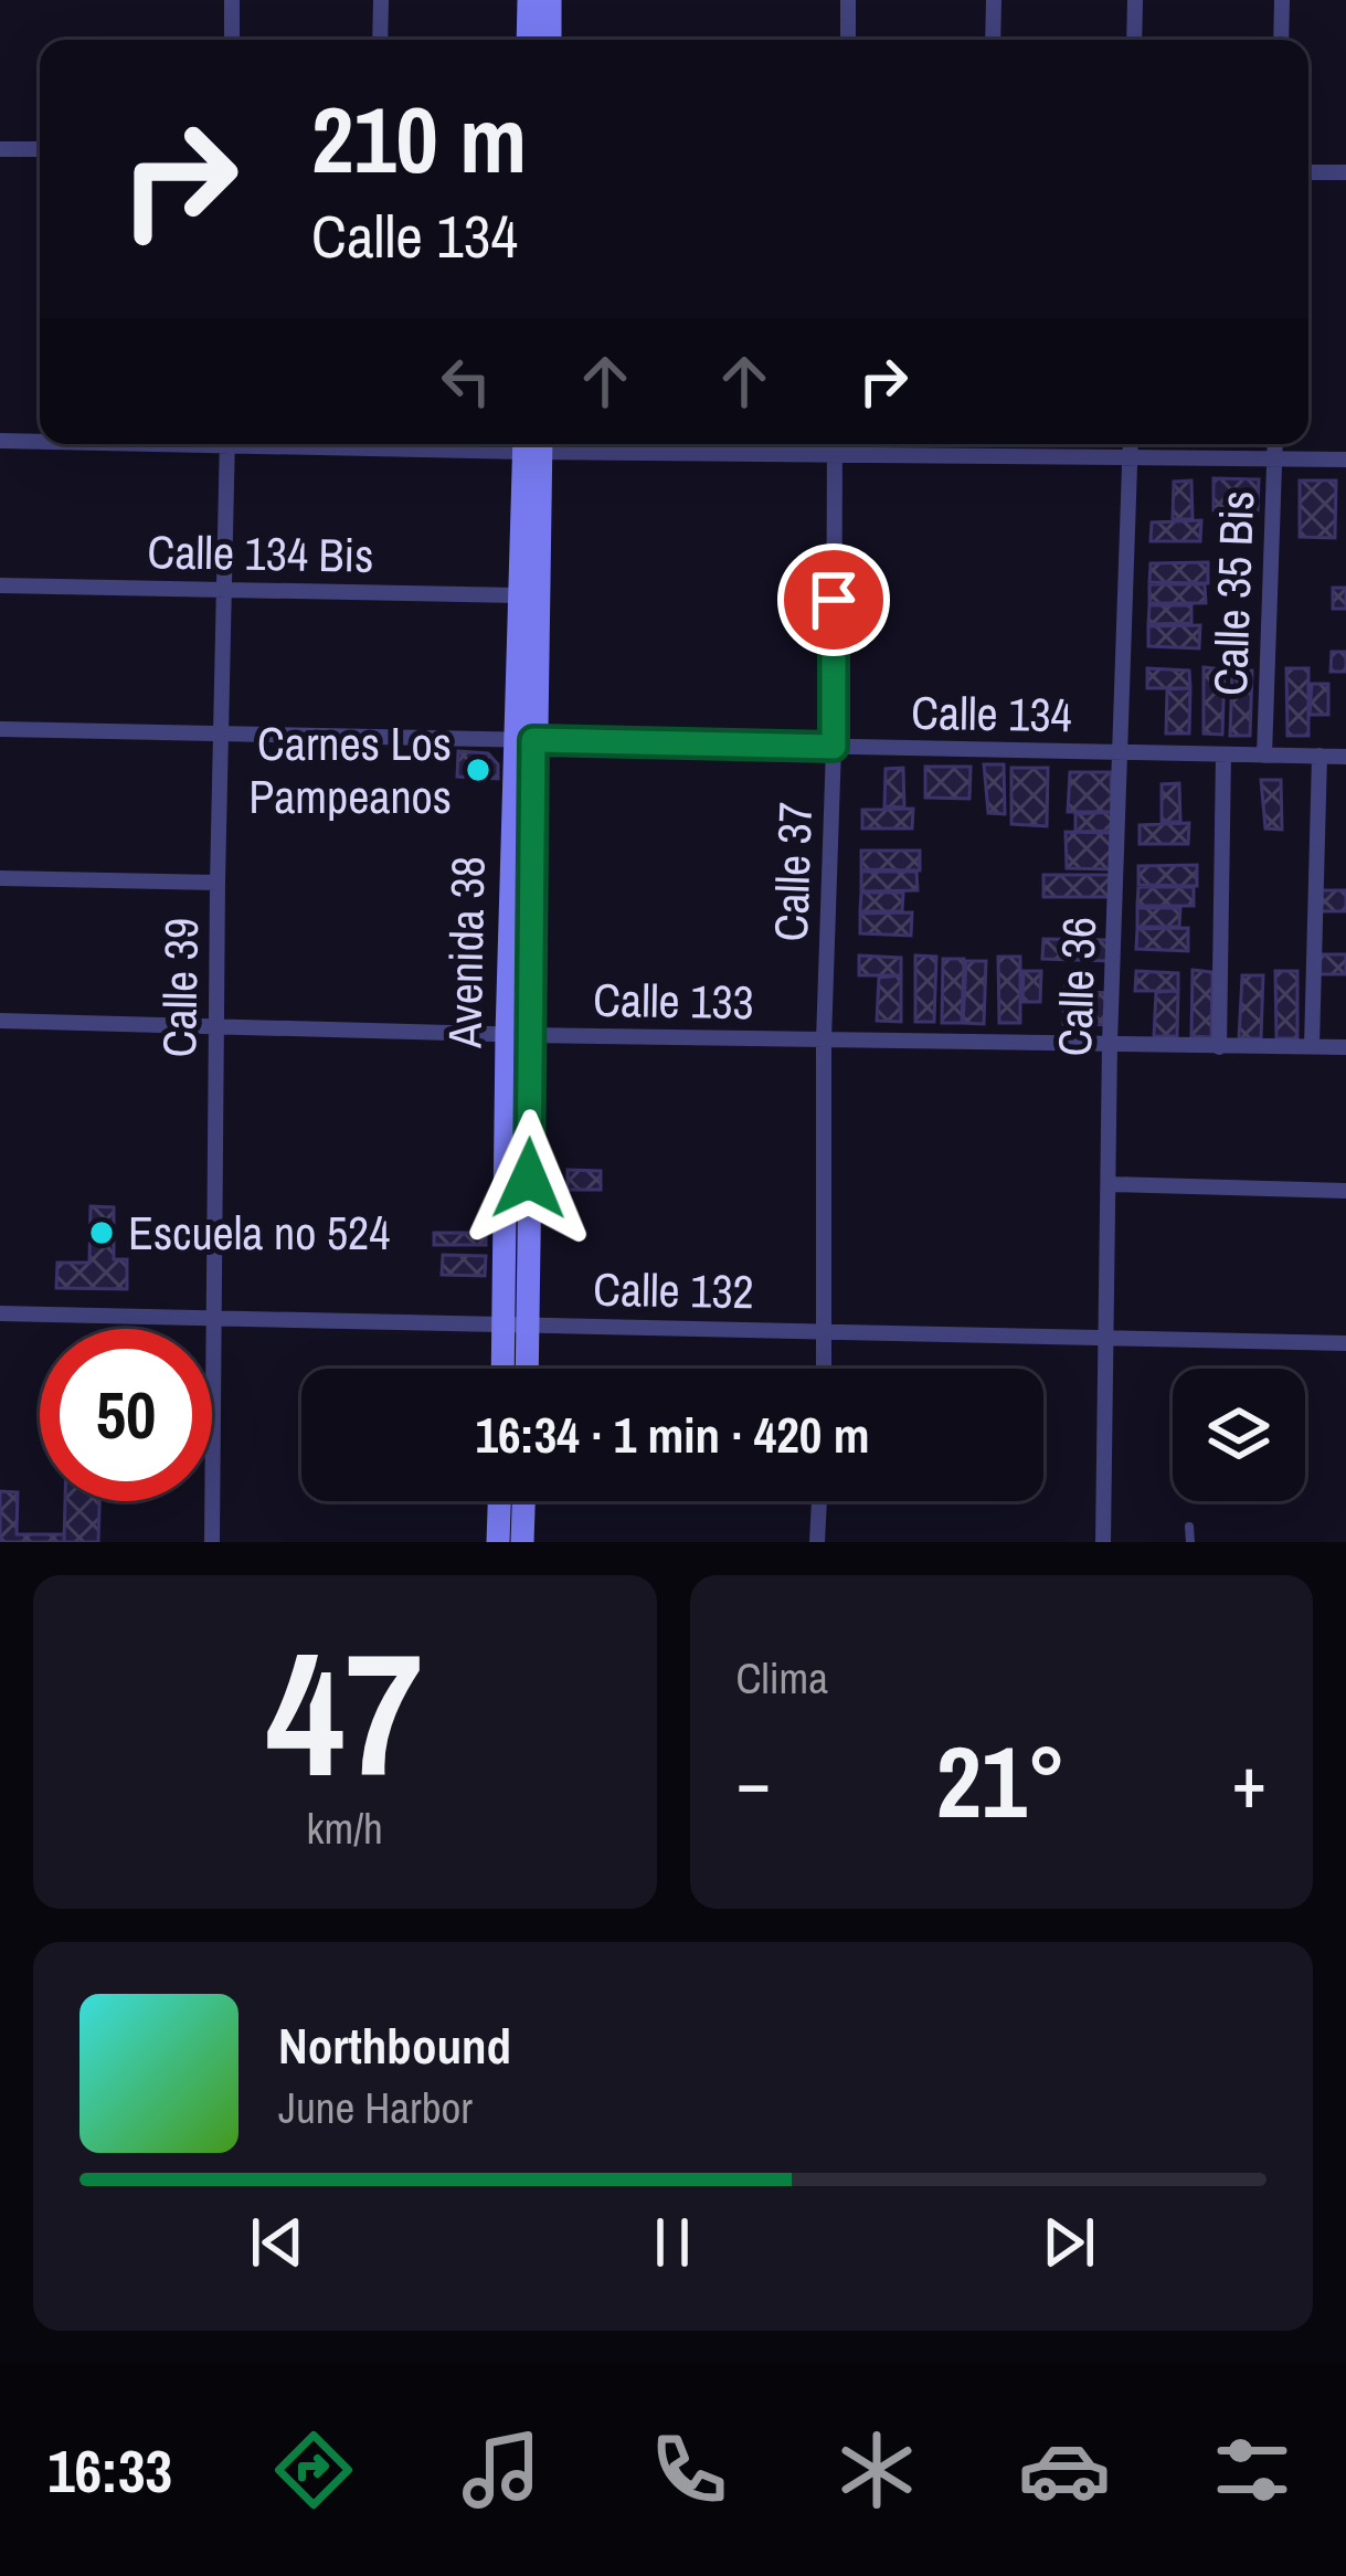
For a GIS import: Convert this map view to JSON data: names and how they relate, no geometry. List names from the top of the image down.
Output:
{
  "streets": {
    "main road": ["Avenida 38"],
    "street": [
      "Calle 134 Bis",
      "Calle 35 Bis",
      "Calle 134",
      "Calle 37",
      "Calle 36",
      "Calle 39",
      "Calle 133",
      "Calle 132"
    ]
  },
  "crossings": [
    ["Calle 134 Bis", "Avenida 38"],
    ["Calle 134 Bis", "Calle 39"],
    ["Calle 35 Bis", "Calle 134"],
    ["Calle 35 Bis", "Calle 133"],
    ["Calle 134", "Calle 37"],
    ["Calle 134", "Avenida 38"],
    ["Calle 134", "Calle 36"],
    ["Calle 134", "Calle 39"],
    ["Calle 37", "Calle 133"],
    ["Calle 37", "Calle 132"],
    ["Avenida 38", "Calle 133"],
    ["Avenida 38", "Calle 132"],
    ["Calle 36", "Calle 133"],
    ["Calle 36", "Calle 132"],
    ["Calle 39", "Calle 133"],
    ["Calle 39", "Calle 132"]
  ],
  "places": ["Carnes Los Pampeanos", "Escuela no 524"],
  "page": {
    "turn": ["210 m", "Calle 134"],
    "limit": "50",
    "trip": "16:34 · 1 min · 420 m",
    "tile": [
      ["47", "km/h"],
      "Clima"
    ],
    "heat": ["−", "21°", "+"],
    "song": ["Northbound", "June Harbor"],
    "tabs": "16:33"
  }
}
